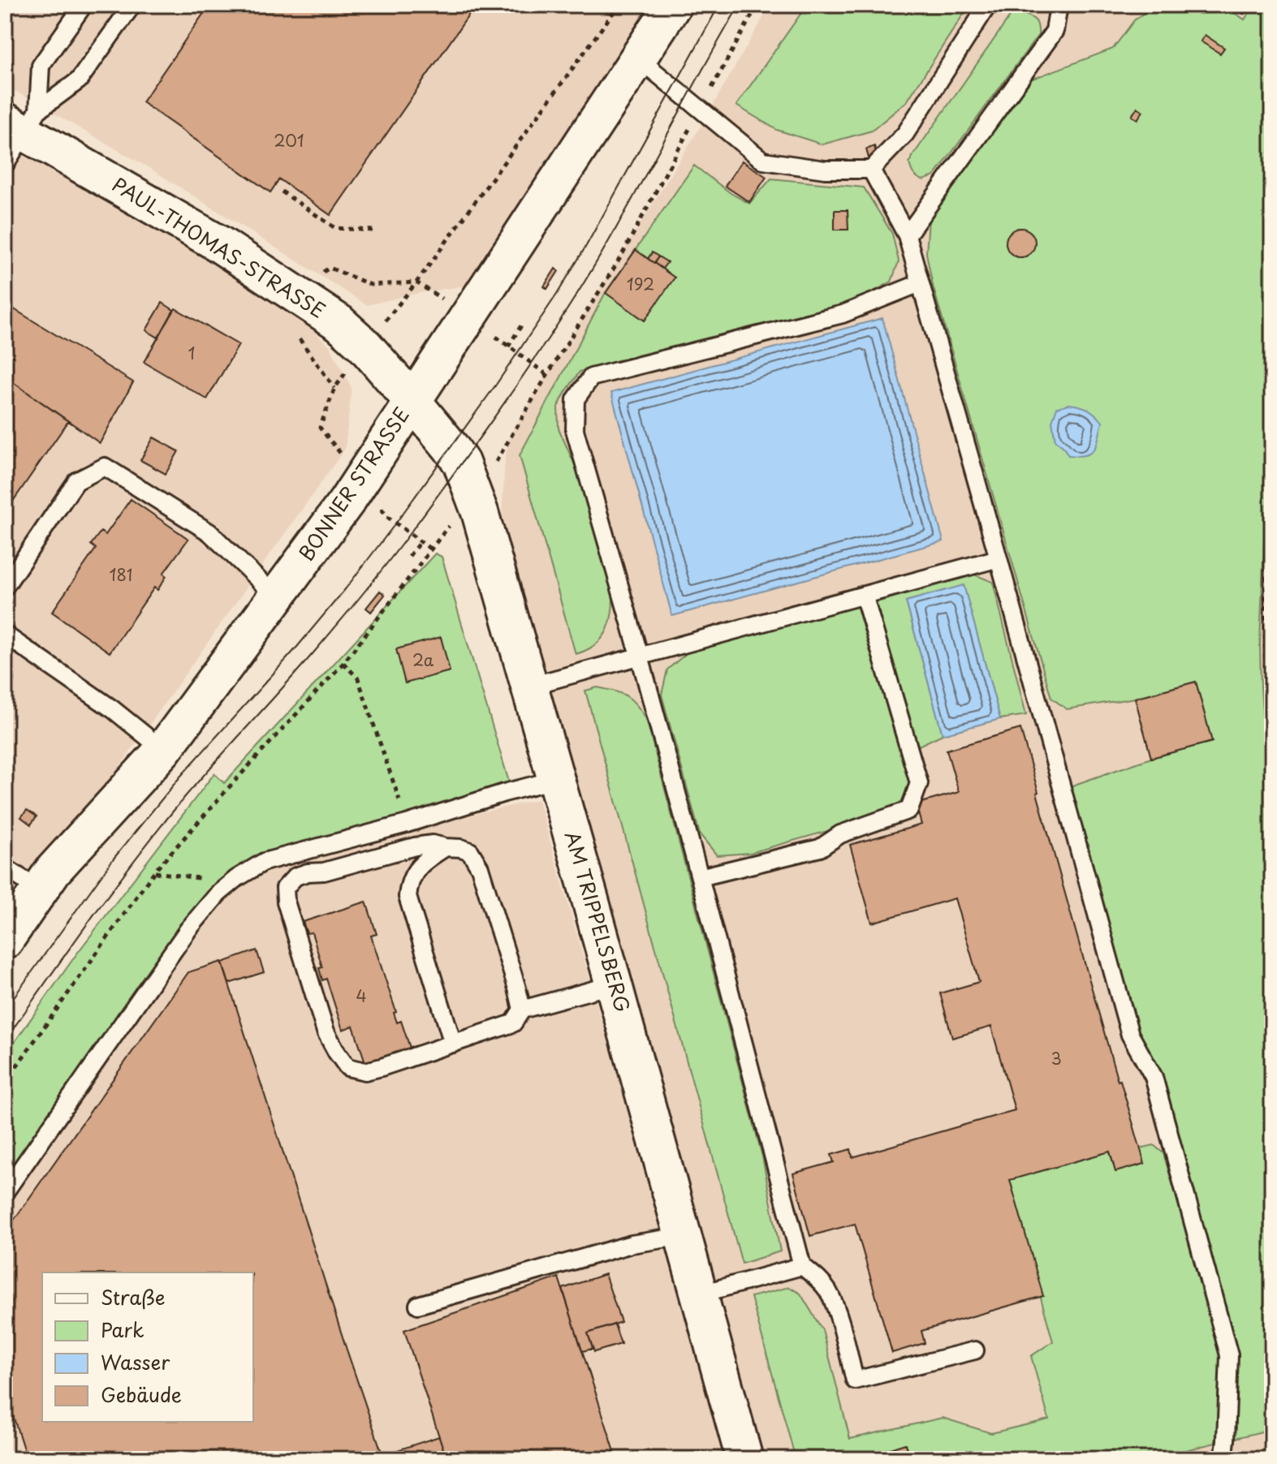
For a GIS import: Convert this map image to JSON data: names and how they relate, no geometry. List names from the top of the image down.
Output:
{
  "streets": {
    "main road": ["PAUL-THOMAS-STRASSE", "BONNER STRASSE", "AM TRIPPELSBERG"]
  },
  "crossings": [
    ["PAUL-THOMAS-STRASSE", "BONNER STRASSE"],
    ["PAUL-THOMAS-STRASSE", "AM TRIPPELSBERG"],
    ["BONNER STRASSE", "AM TRIPPELSBERG"]
  ],
  "house_numbers": [
    "201",
    "192",
    "1",
    "181",
    "2a",
    "4",
    "3"
  ],
  "legend": [
    "Straße",
    "Park",
    "Wasser",
    "Gebäude"
  ]
}
